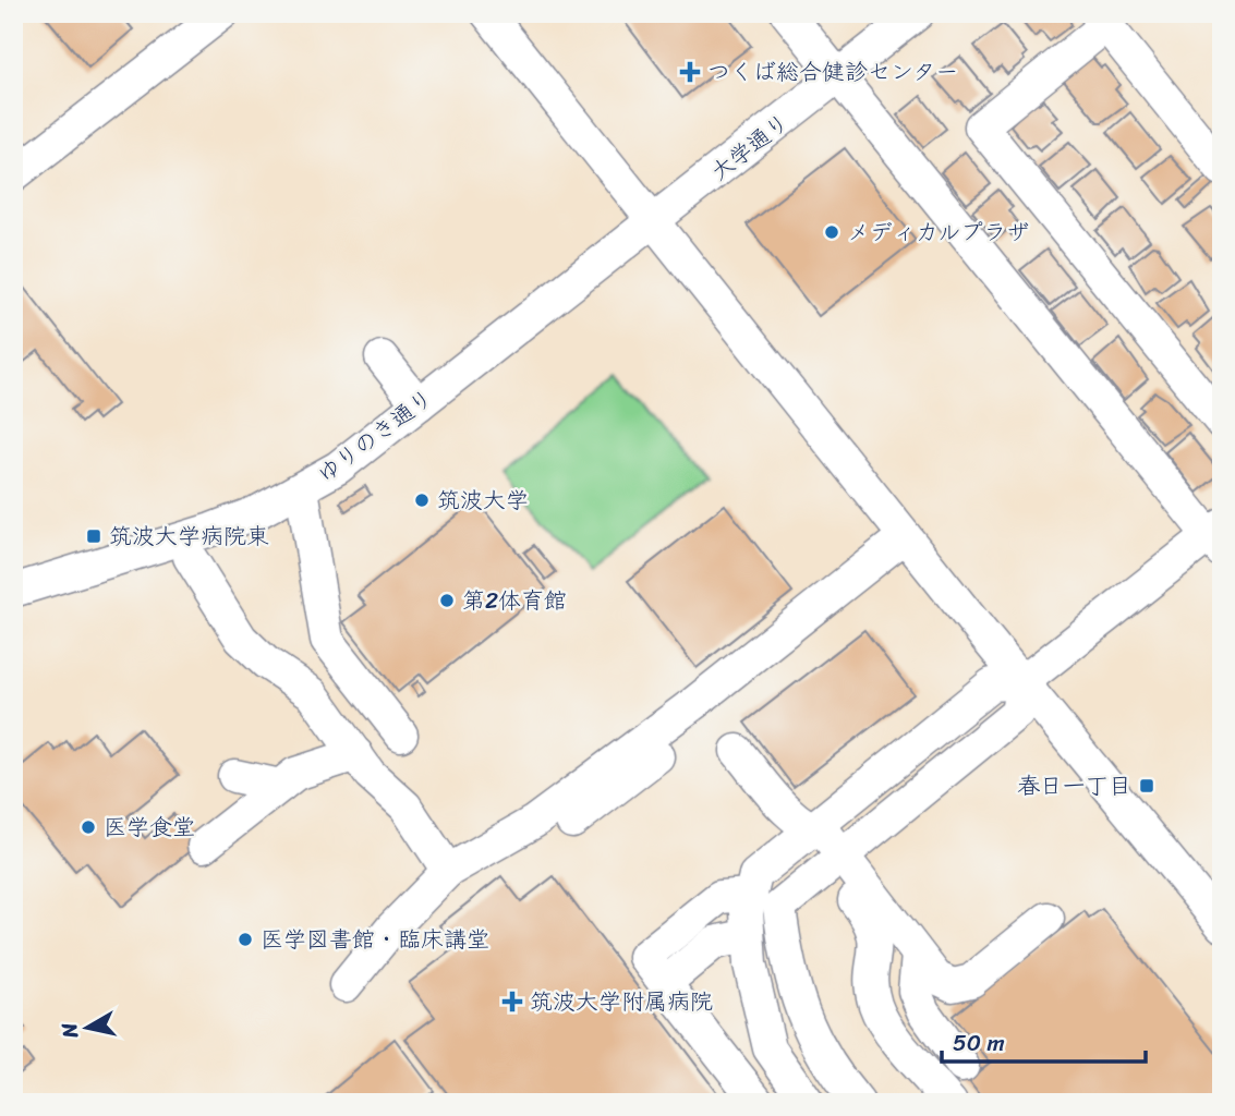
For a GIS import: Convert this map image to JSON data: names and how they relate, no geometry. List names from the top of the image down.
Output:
{
  "streets": {
    "street": ["大学通り", "ゆりのき通り"]
  },
  "crossings": [
    ["大学通り", "ゆりのき通り"]
  ],
  "places": {
    "health": ["つくば総合健診センター", "筑波大学附属病院"],
    "other": [
      "メディカルプラザ",
      "筑波大学",
      "第2体育館",
      "医学食堂",
      "医学図書館・臨床講堂"
    ],
    "transit": ["筑波大学病院東", "春日一丁目"]
  },
  "scale_bar": "50 m",
  "north": "left"
}
